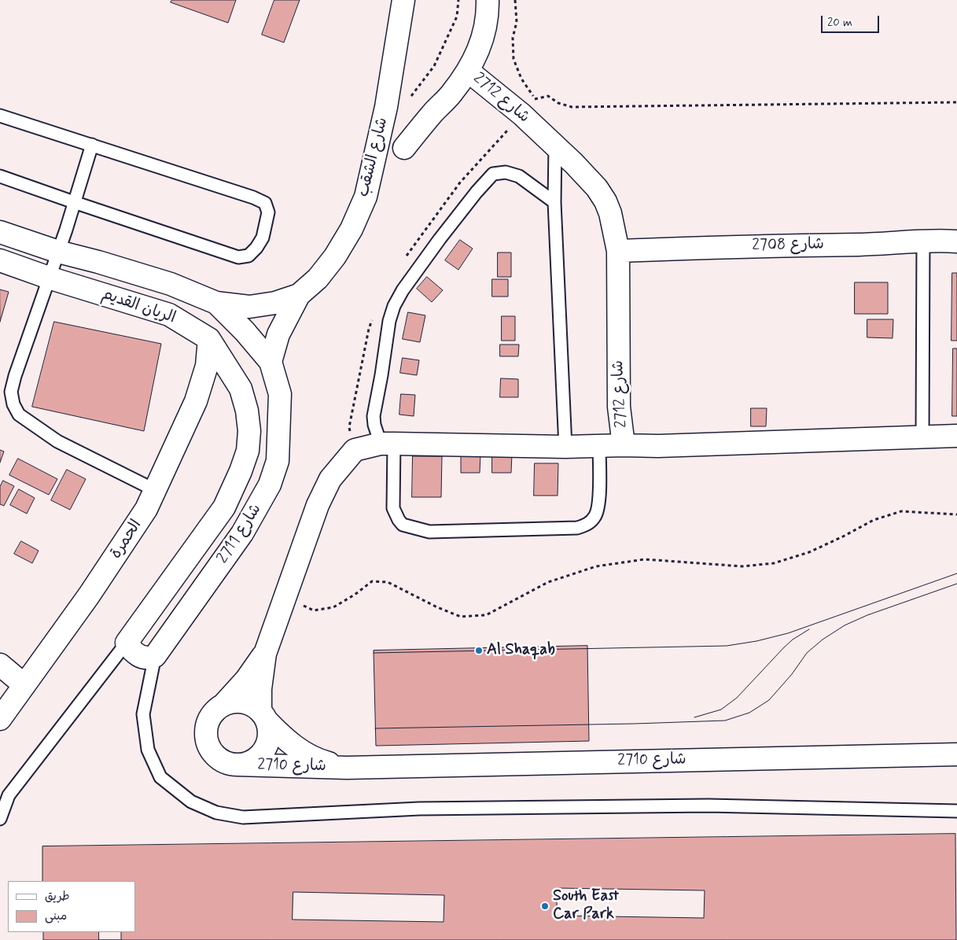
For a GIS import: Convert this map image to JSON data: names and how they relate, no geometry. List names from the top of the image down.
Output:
{
  "streets": {
    "street": [
      "شارع 2712",
      "شارع الشقب",
      "شارع 2708",
      "الريان القديم",
      "شارع 2711",
      "الحمرة",
      "شارع 2710"
    ]
  },
  "crossings": [
    ["شارع 2712", "شارع 2708"],
    ["شارع الشقب", "الريان القديم"],
    ["شارع الشقب", "شارع 2711"],
    ["الريان القديم", "شارع 2711"],
    ["الريان القديم", "الحمرة"]
  ],
  "places": ["Al Shaqab", "South East Car Park"],
  "legend": ["طريق", "مبنى"],
  "scale_bar": "20 m"
}
